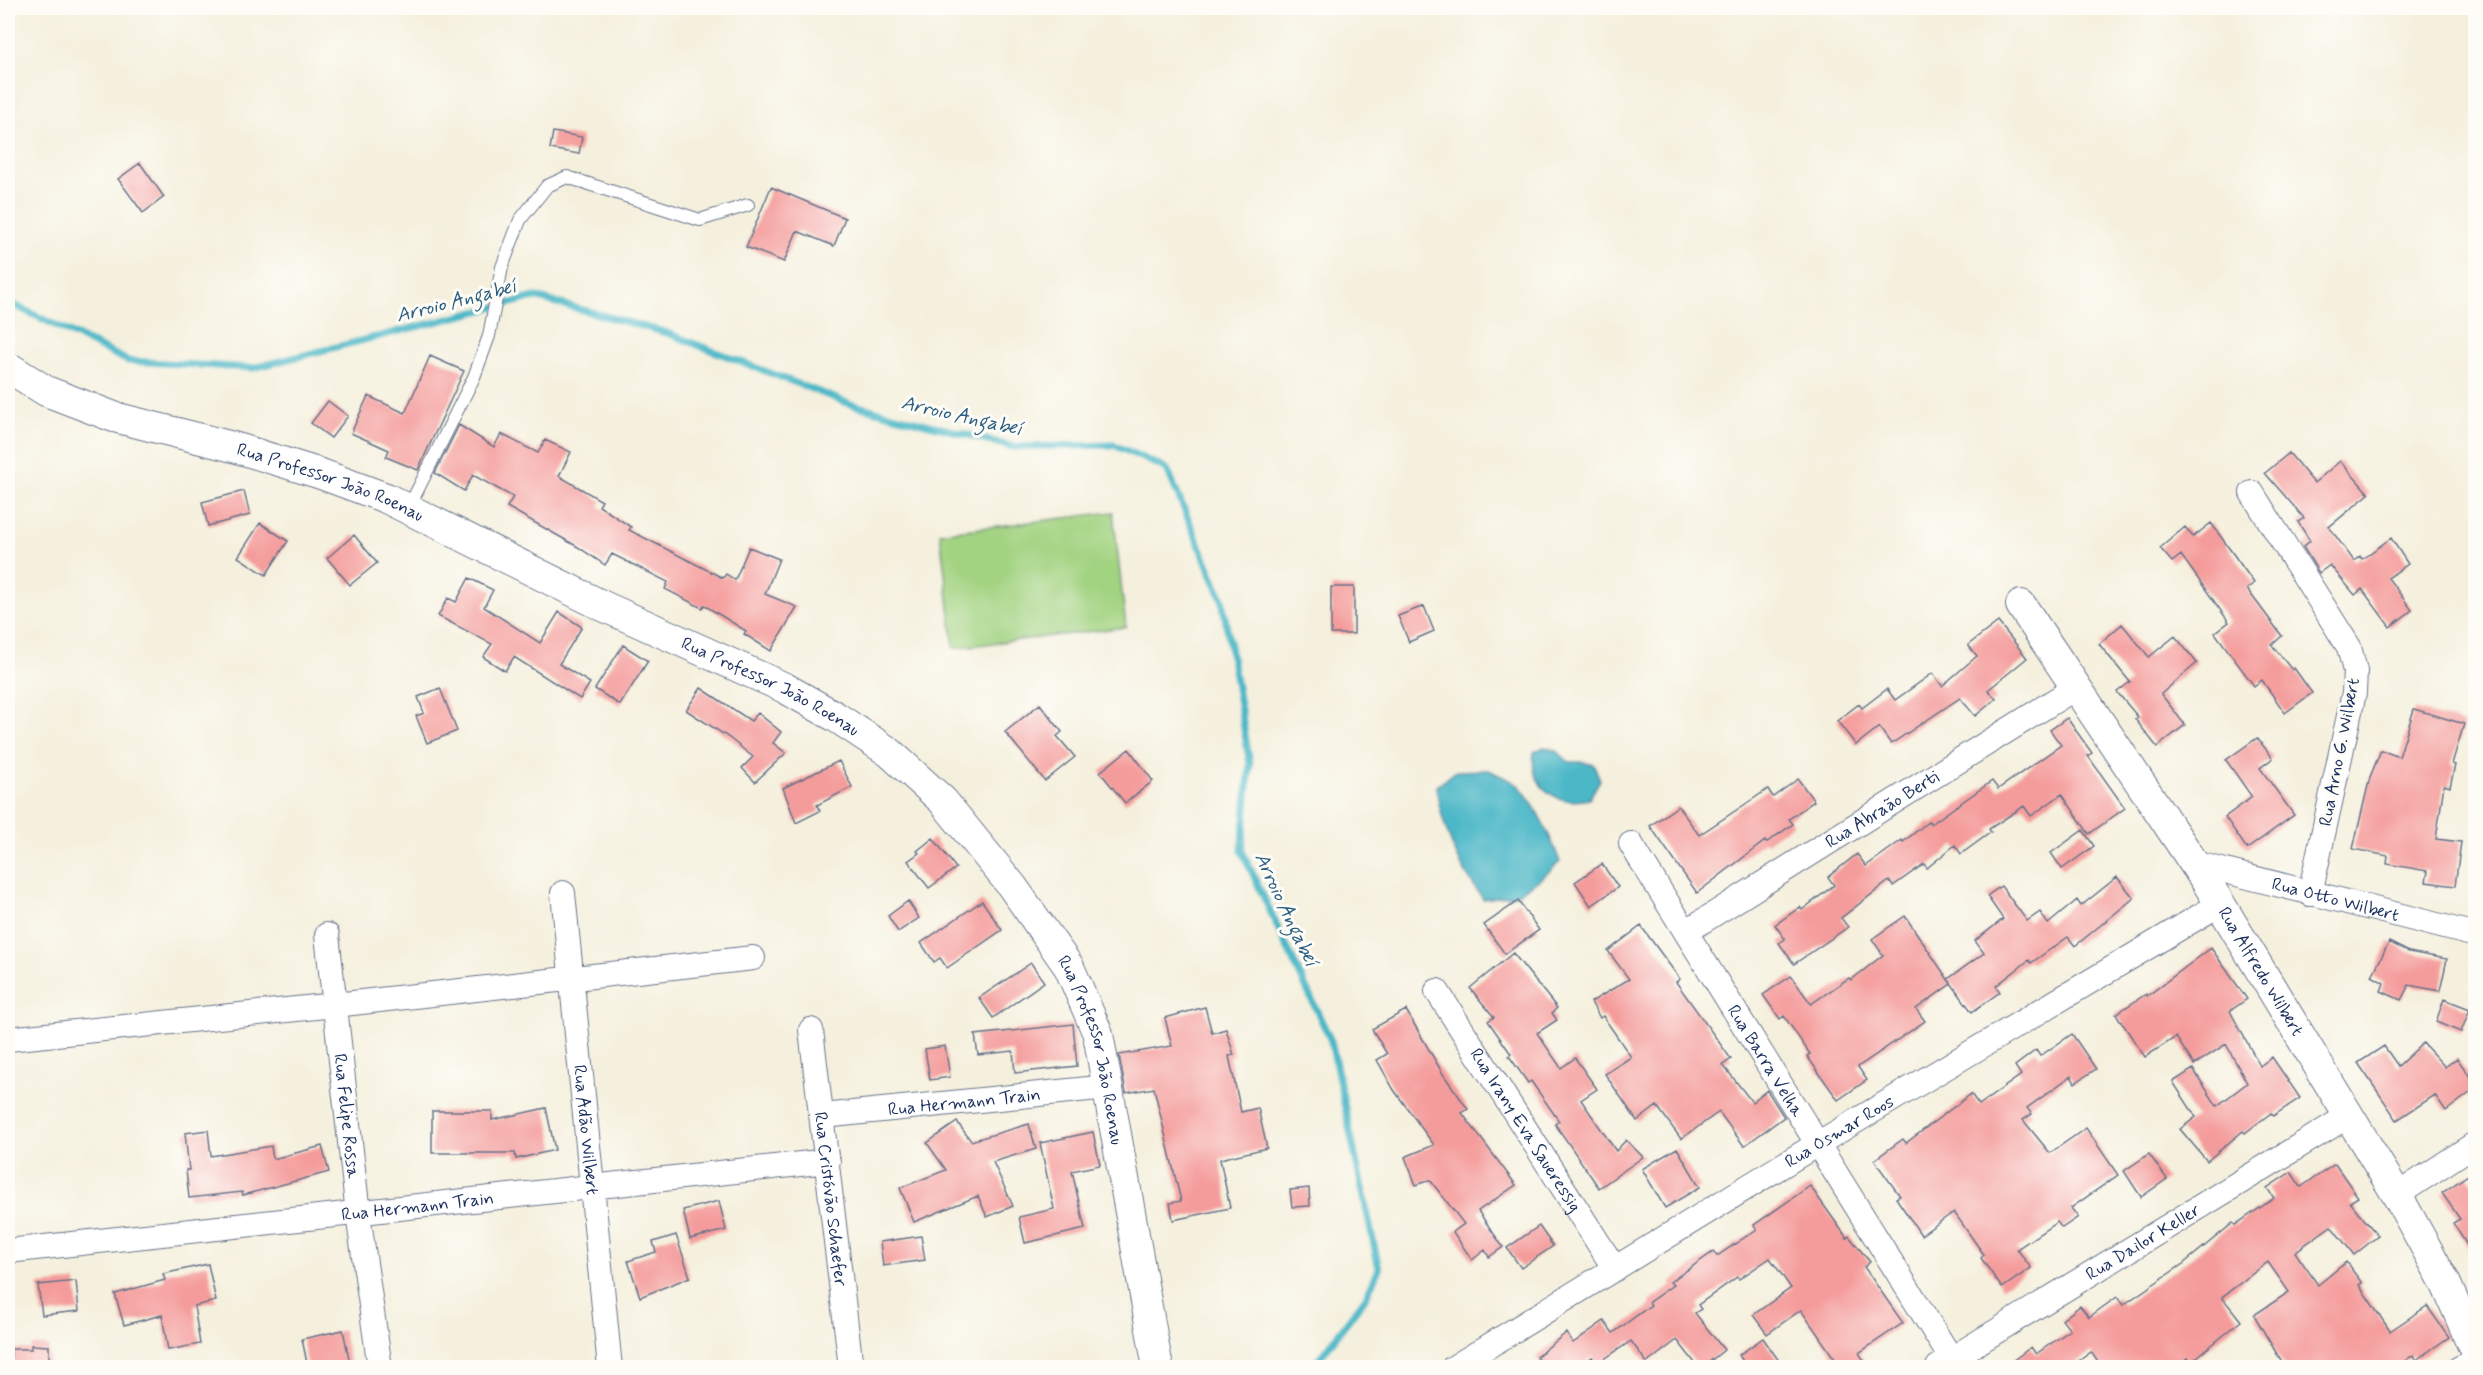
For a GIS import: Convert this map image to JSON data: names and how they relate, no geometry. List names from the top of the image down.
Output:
{
  "streets": {
    "street": [
      "Rua Professor João Roenau",
      "Rua Arno G. Wilbert",
      "Rua Abraão Berti",
      "Rua Otto Wilbert",
      "Rua Alfredo Wilbert",
      "Rua Barra Velha",
      "Rua Hermann Train",
      "Rua Felipe Rossa",
      "Rua Adão Wilbert",
      "Rua Irany Eva Saueressig",
      "Rua Osmar Roos",
      "Rua Cristóvão Schaefer",
      "Rua Dailor Keller"
    ]
  },
  "crossings": [
    ["Rua Professor João Roenau", "Rua Hermann Train"],
    ["Rua Arno G. Wilbert", "Rua Otto Wilbert"],
    ["Rua Abraão Berti", "Rua Alfredo Wilbert"],
    ["Rua Abraão Berti", "Rua Barra Velha"],
    ["Rua Otto Wilbert", "Rua Alfredo Wilbert"],
    ["Rua Alfredo Wilbert", "Rua Osmar Roos"],
    ["Rua Alfredo Wilbert", "Rua Dailor Keller"],
    ["Rua Barra Velha", "Rua Osmar Roos"],
    ["Rua Barra Velha", "Rua Dailor Keller"],
    ["Rua Hermann Train", "Rua Felipe Rossa"],
    ["Rua Hermann Train", "Rua Adão Wilbert"],
    ["Rua Hermann Train", "Rua Cristóvão Schaefer"],
    ["Rua Irany Eva Saueressig", "Rua Osmar Roos"]
  ],
  "water": ["Arroio Angabeí"]
}
